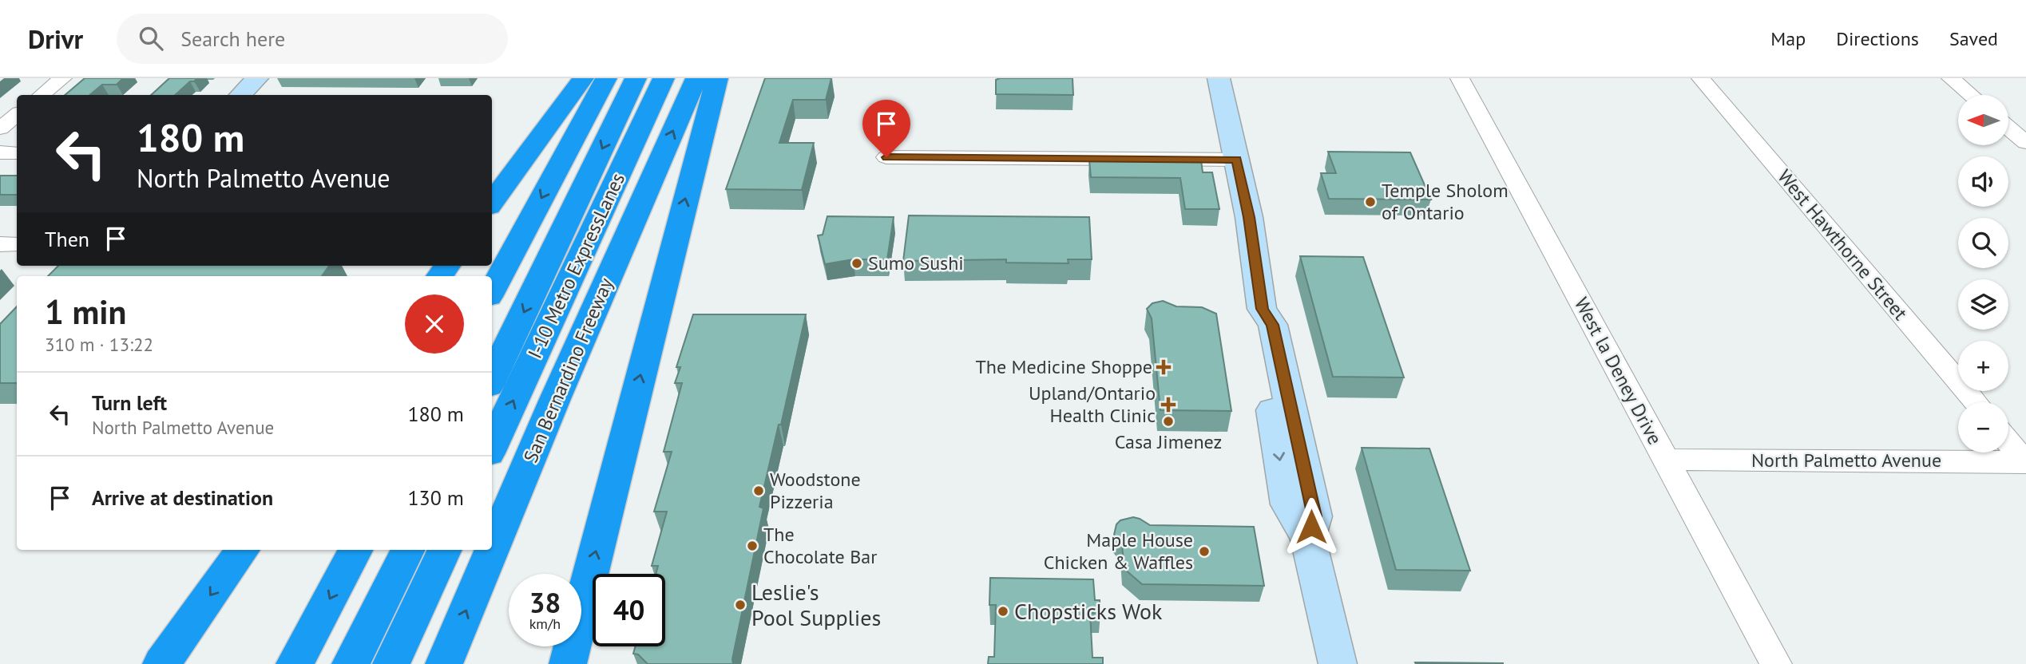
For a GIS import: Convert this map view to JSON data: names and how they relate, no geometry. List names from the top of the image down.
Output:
{
  "streets": {
    "highway": ["I-10 Metro ExpressLanes", "San Bernardino Freeway"],
    "street": ["West Hawthorne Street", "West la Deney Drive", "North Palmetto Avenue"]
  },
  "crossings": [
    ["West la Deney Drive", "North Palmetto Avenue"]
  ],
  "places": {
    "other": [
      "Temple Sholom of Ontario",
      "Sumo Sushi",
      "Casa Jimenez",
      "Woodstone Pizzeria",
      "The Chocolate Bar",
      "Maple House Chicken & Waffles",
      "Leslie's Pool Supplies",
      "Chopsticks Wok"
    ],
    "health": ["The Medicine Shoppe", "Upland/Ontario Health Clinic"]
  },
  "north": "left",
  "page": {
    "header": "Drivr",
    "search": "Search here",
    "nav": ["Map", "Directions", "Saved"],
    "map_buttons": ["+", "−"],
    "turn": ["180 m", "North Palmetto Avenue"],
    "then": "Then",
    "heading": ["1 min", "310 m · 13:22"],
    "list": [
      {
        "name": "Turn left",
        "note": "North Palmetto Avenue",
        "value": "180 m"
      },
      {
        "name": "Arrive at destination",
        "value": "130 m"
      }
    ],
    "speed": "38 km/h",
    "limit": "40"
  }
}
